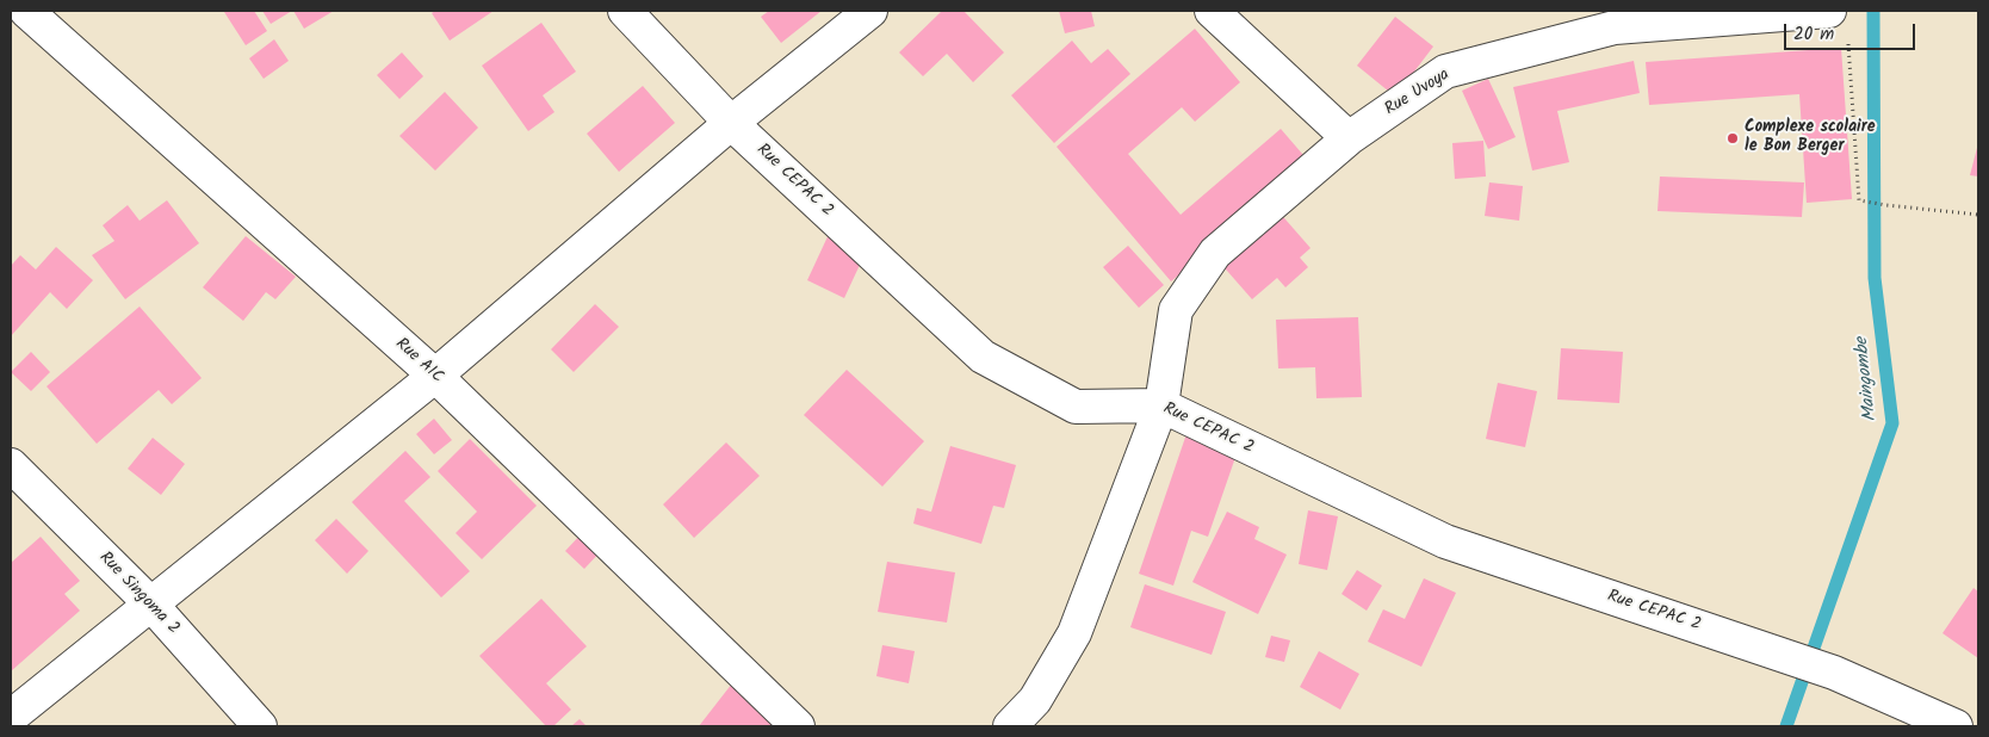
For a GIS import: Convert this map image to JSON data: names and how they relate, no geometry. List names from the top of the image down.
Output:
{
  "streets": {
    "street": [
      "Rue Uvoya",
      "Rue CEPAC 2",
      "Rue AIC",
      "Rue Singoma 2"
    ]
  },
  "crossings": [
    ["Rue Uvoya", "Rue CEPAC 2"]
  ],
  "water": ["Maingombe"],
  "places": ["Complexe scolaire le Bon Berger"],
  "scale_bar": "20 m"
}
